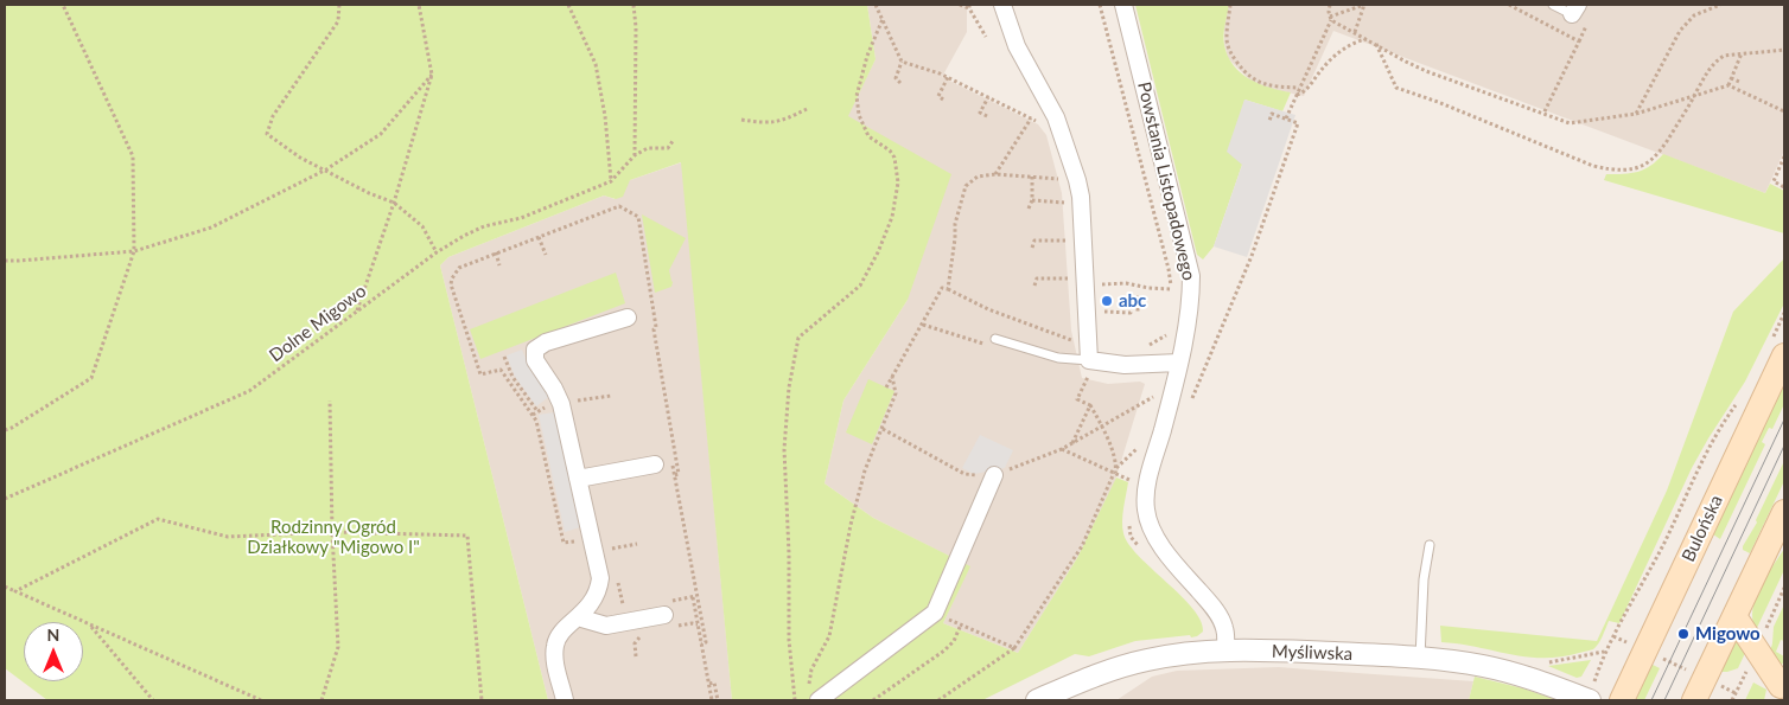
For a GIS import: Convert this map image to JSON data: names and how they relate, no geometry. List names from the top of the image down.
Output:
{
  "streets": {
    "main road": ["Bulońska"],
    "street": ["Powstania Listopadowego", "Myśliwska"],
    "path": ["Dolne Migowo"]
  },
  "crossings": [
    ["Powstania Listopadowego", "Myśliwska"]
  ],
  "parks": ["Rodzinny Ogród Działkowy \"Migowo I\""],
  "places": ["abc", "Migowo"],
  "north": "top"
}
